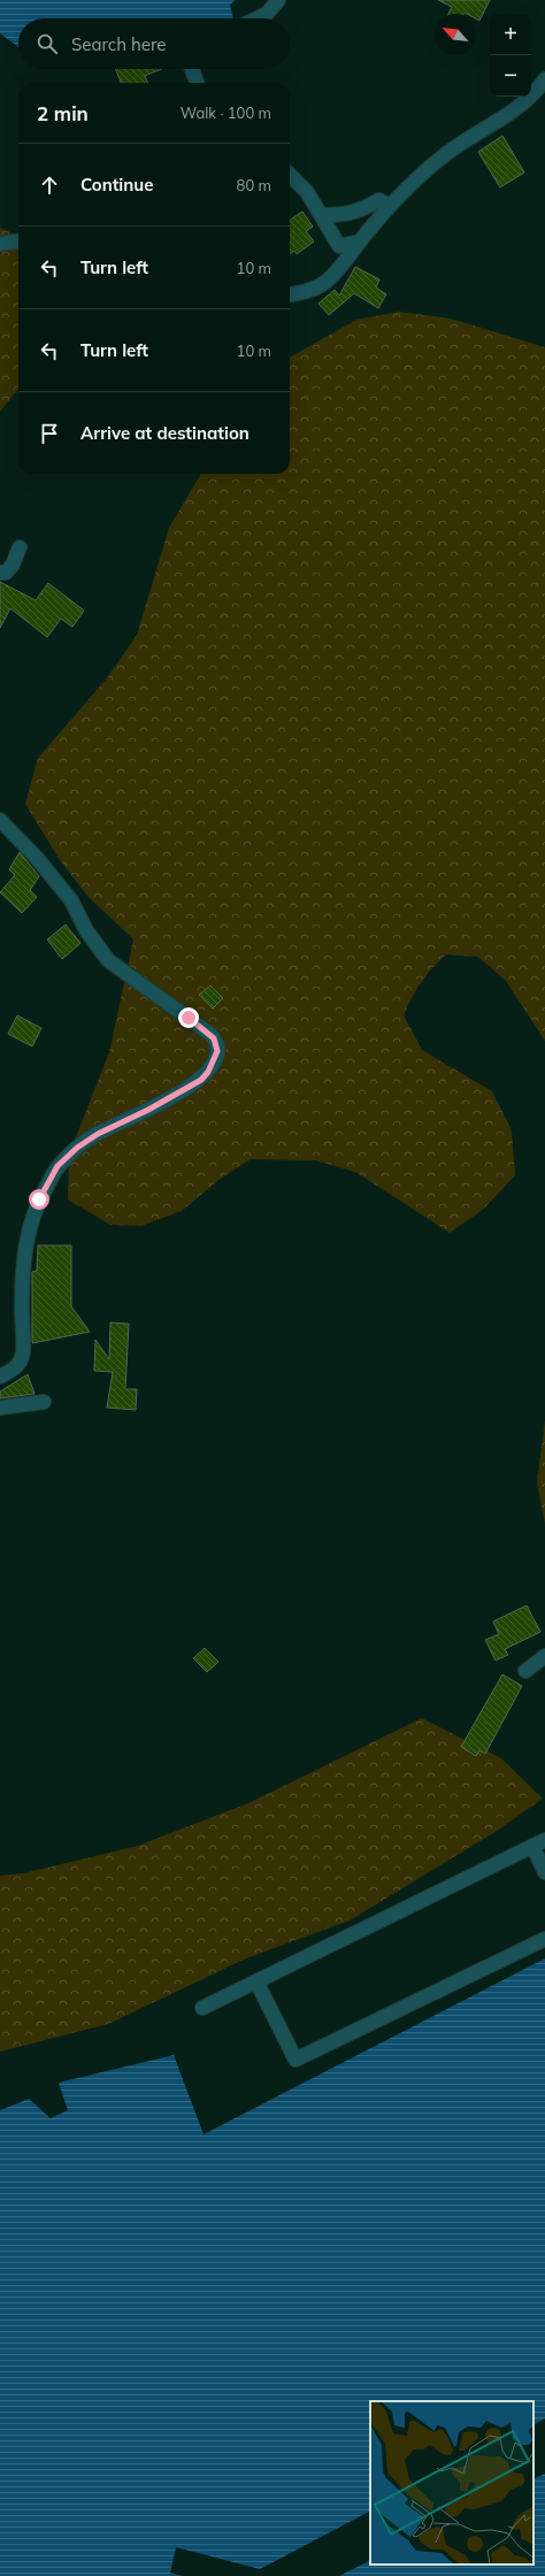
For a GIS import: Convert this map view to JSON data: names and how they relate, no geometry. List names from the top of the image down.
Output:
{
  "north": "top left",
  "page": {
    "map_buttons": ["+", "−"],
    "search": "Search here",
    "heading": ["2 min", "Walk · 100 m"],
    "list": [
      ["Continue", "80 m"],
      ["Turn left", "10 m"],
      ["Turn left", "10 m"],
      "Arrive at destination"
    ]
  }
}
